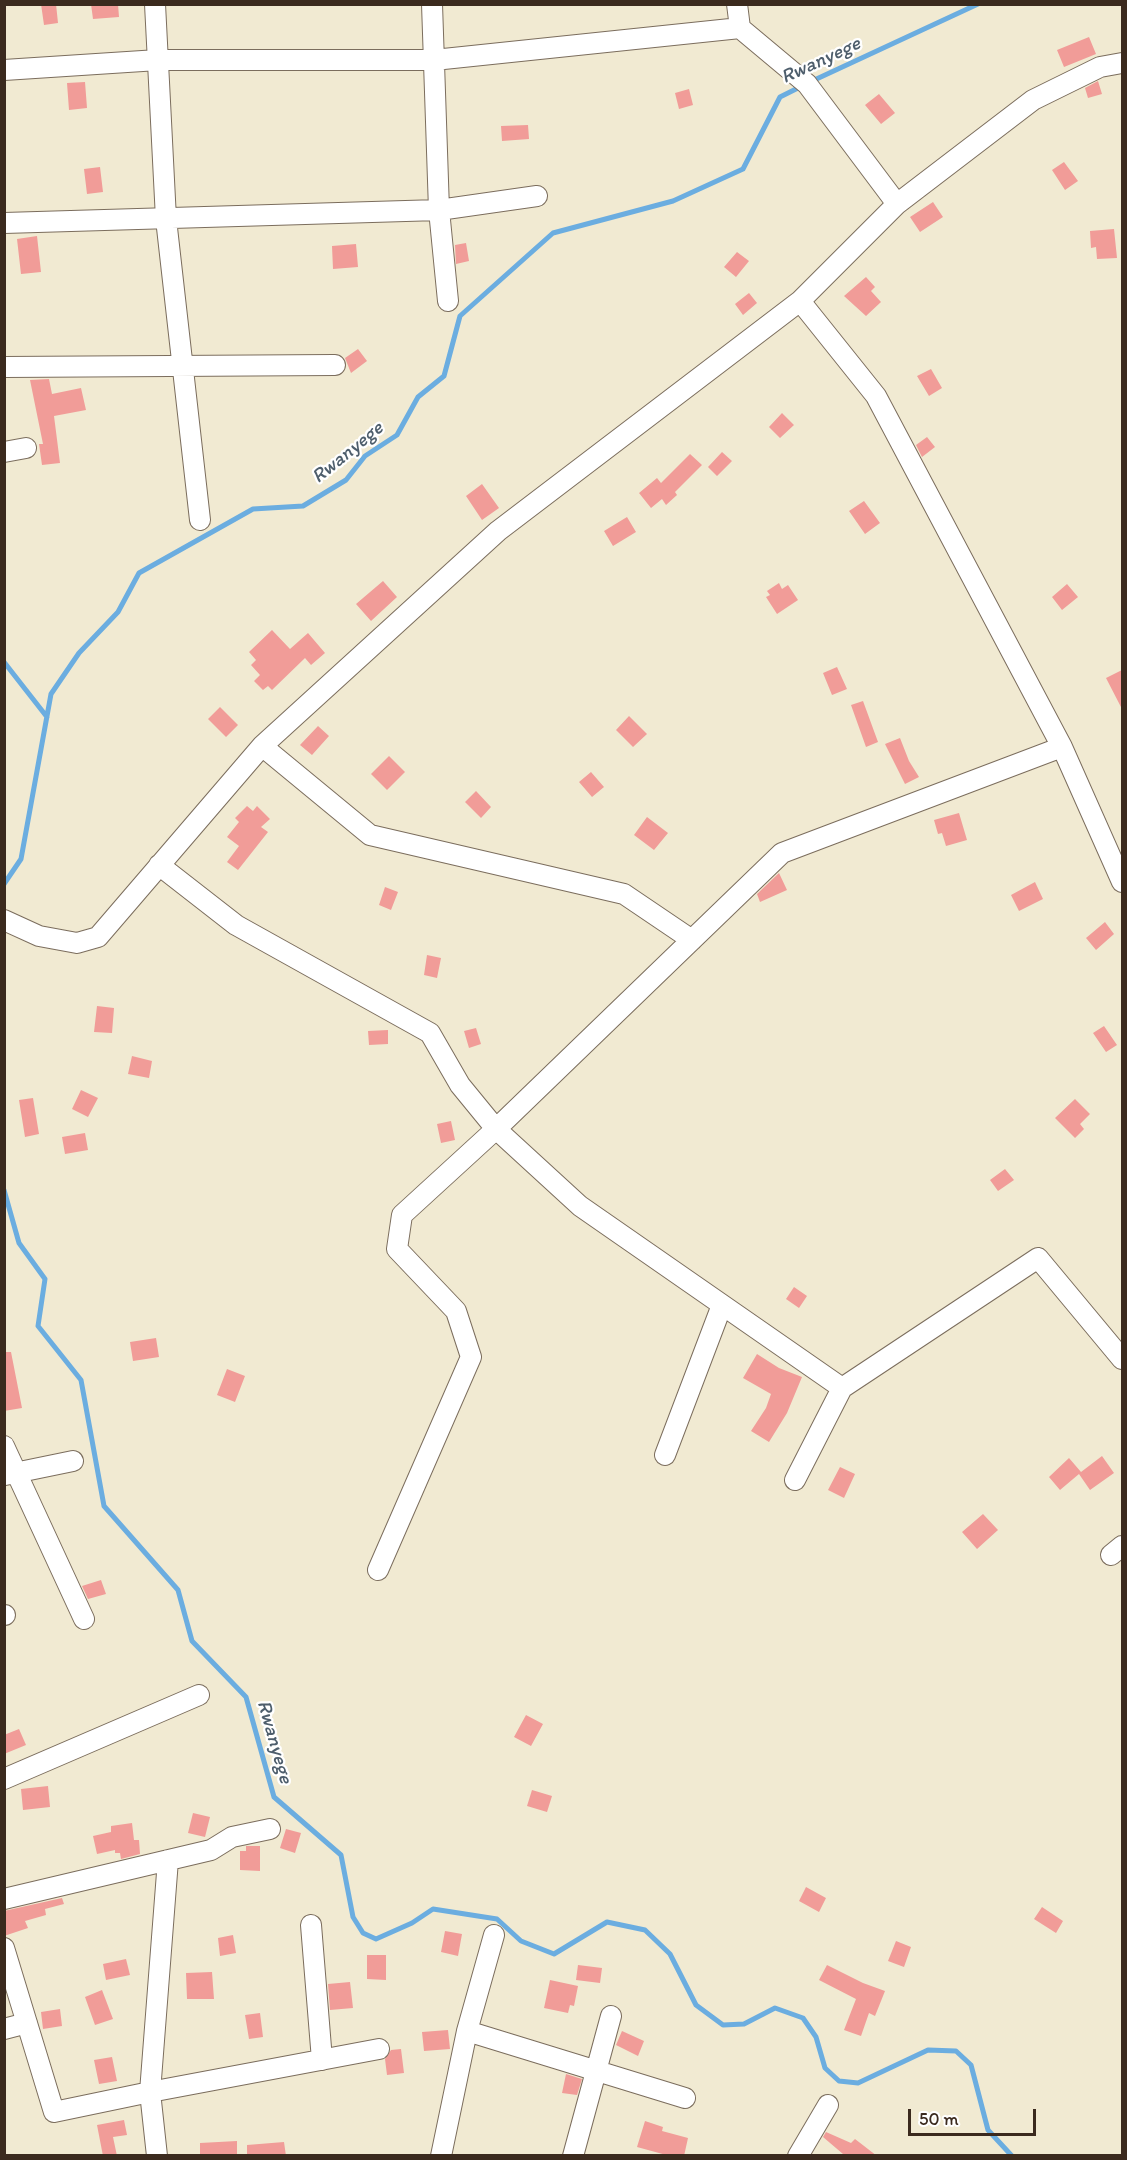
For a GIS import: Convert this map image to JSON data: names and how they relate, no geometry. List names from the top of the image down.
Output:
{
  "water": ["Rwanyege"],
  "scale_bar": "50 m"
}
